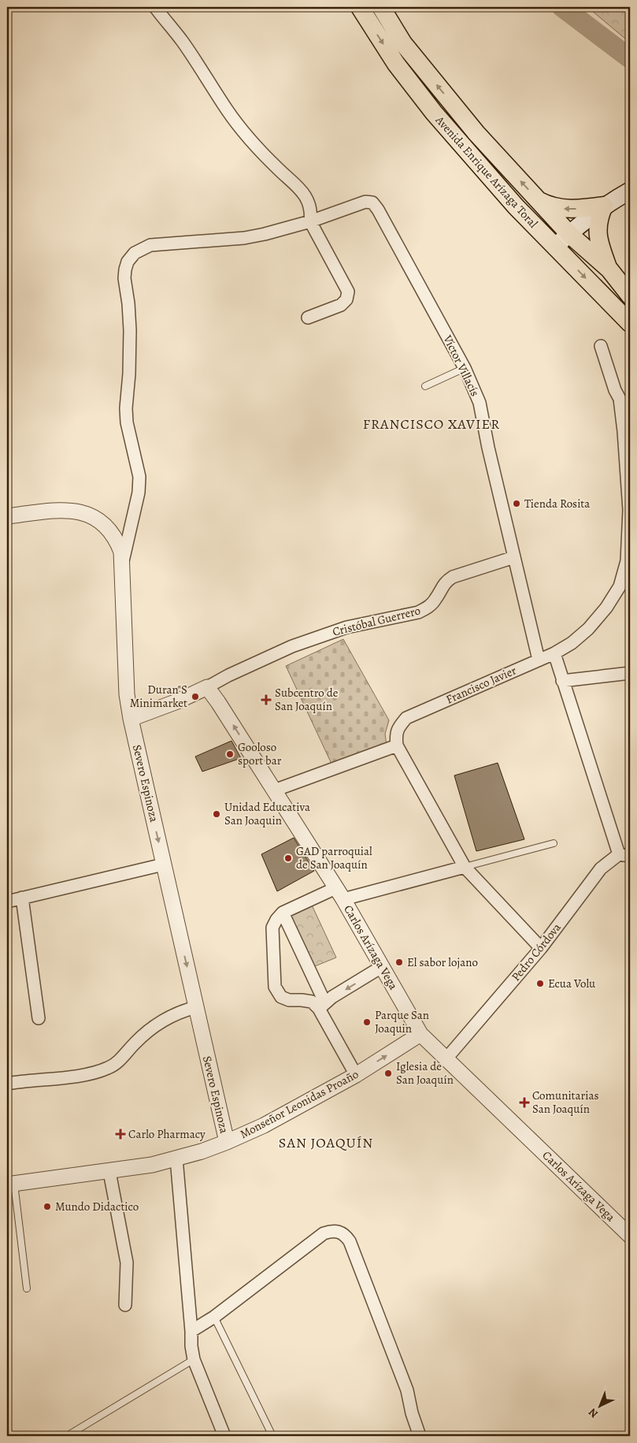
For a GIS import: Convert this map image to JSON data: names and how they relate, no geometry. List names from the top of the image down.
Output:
{
  "streets": {
    "main road": ["Avenida Enrique Arízaga Toral"],
    "street": [
      "Víctor Villacís",
      "Cristóbal Guerrero",
      "Francisco Javier",
      "Severo Espinoza",
      "Carlos Arízaga Vega",
      "Pedro Córdova",
      "Monseñor Leonidas Proaño"
    ]
  },
  "crossings": [
    ["Víctor Villacís", "Cristóbal Guerrero"],
    ["Víctor Villacís", "Francisco Javier"],
    ["Cristóbal Guerrero", "Carlos Arízaga Vega"],
    ["Severo Espinoza", "Monseñor Leonidas Proaño"],
    ["Carlos Arízaga Vega", "Pedro Córdova"],
    ["Carlos Arízaga Vega", "Monseñor Leonidas Proaño"]
  ],
  "one_way": ["Severo Espinoza"],
  "districts": ["FRANCISCO XAVIER", "SAN JOAQUÍN"],
  "places": {
    "other": [
      "Tienda Rosita",
      "Duran\"S Minimarket",
      "Gooloso sport bar",
      "Unidad Educativa San Joaquin",
      "GAD parroquial de San Joaquín",
      "El sabor lojano",
      "Ecua Volu",
      "Parque San Joaquin",
      "Iglesia de San Joaquín",
      "Mundo Didactico"
    ],
    "health": ["Subcentro de San Joaquín", "Comunitarias San Joaquín", "Carlo Pharmacy"]
  },
  "north": "bottom left"
}
